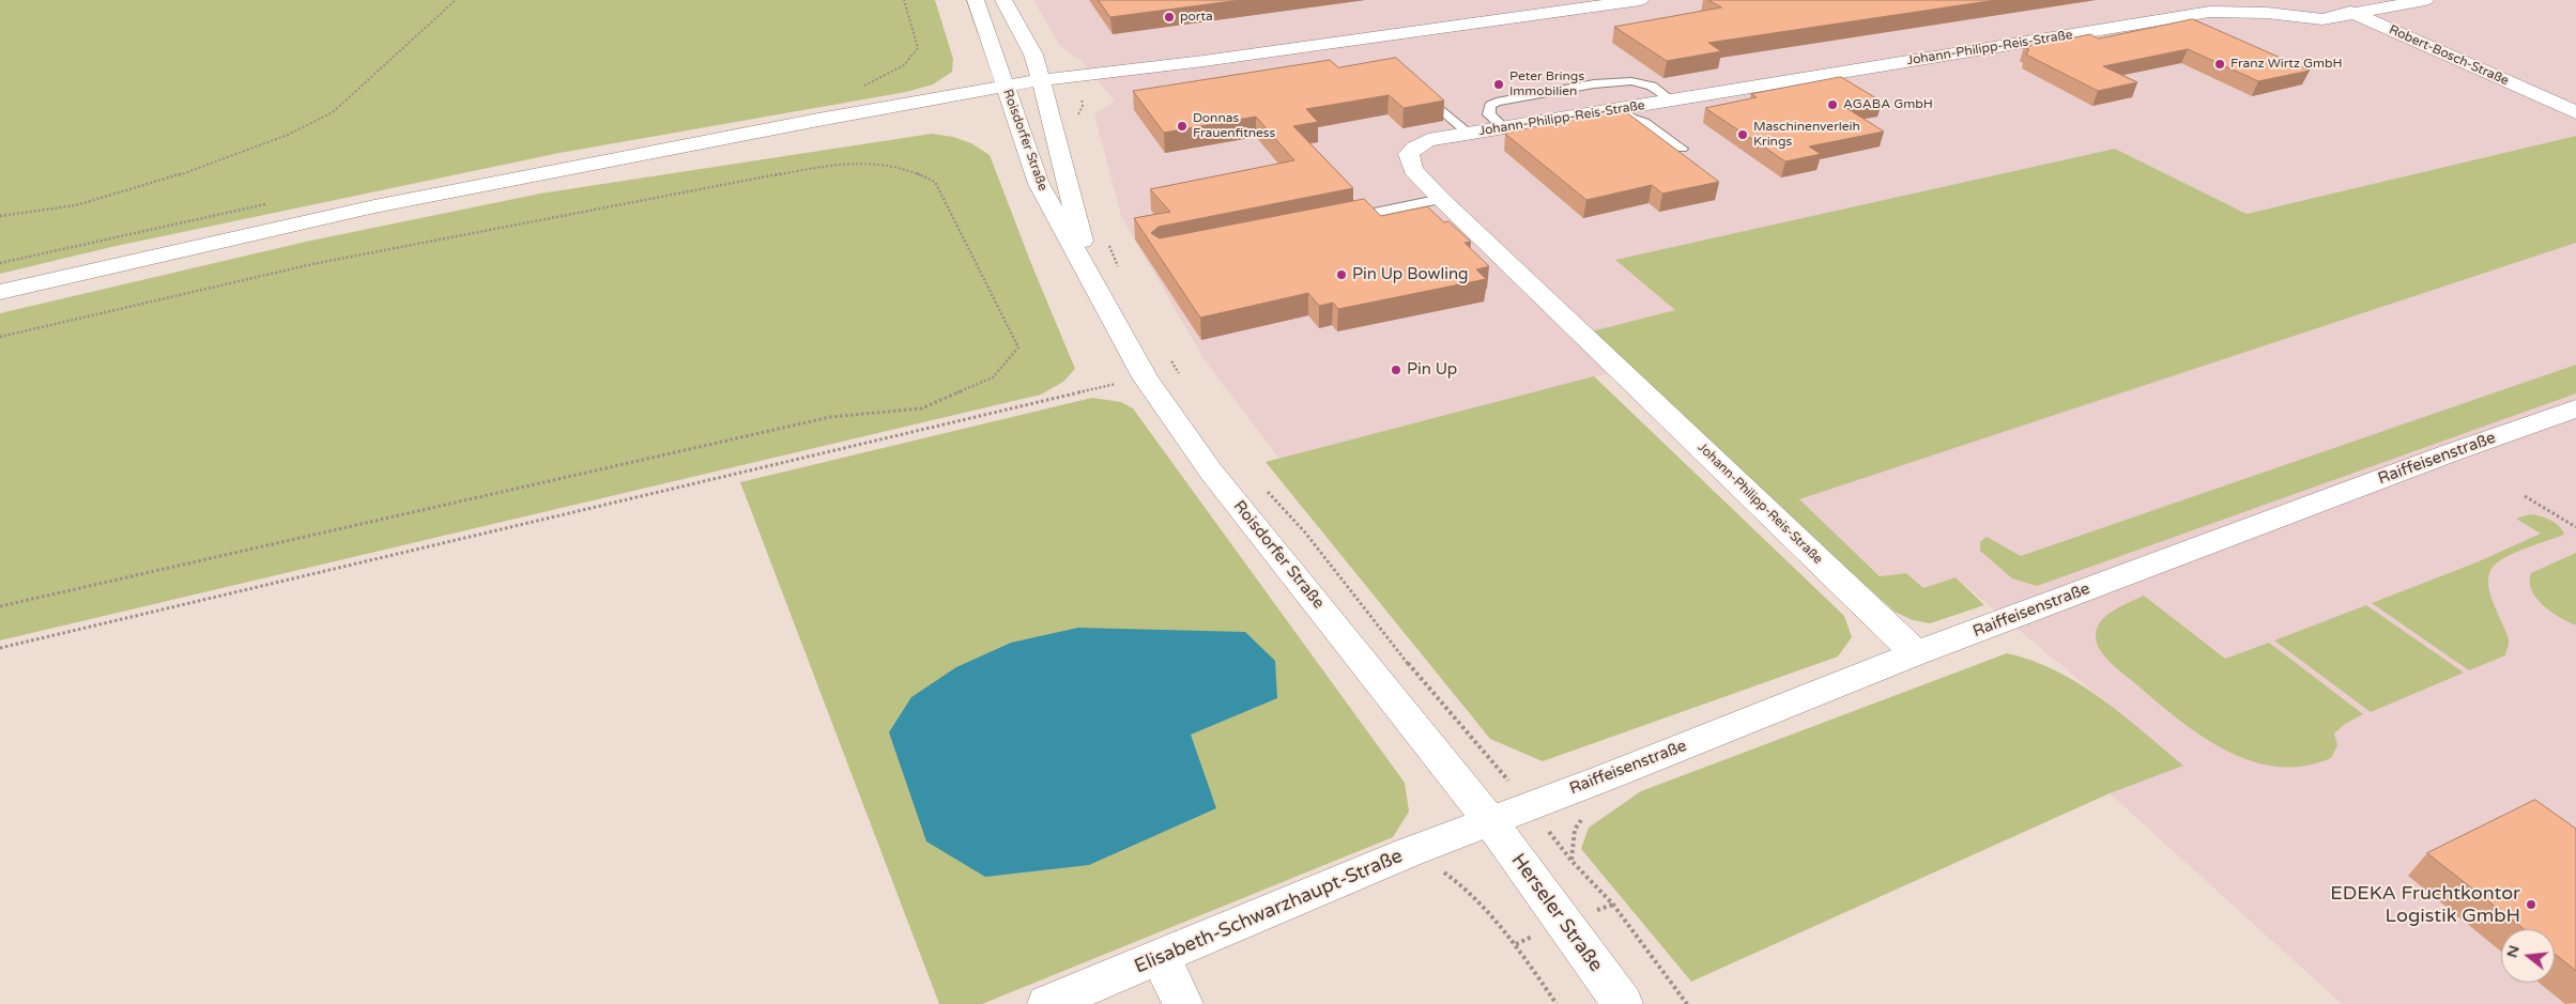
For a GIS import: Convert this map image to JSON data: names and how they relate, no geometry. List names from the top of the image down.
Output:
{
  "streets": {
    "main road": [
      "Johann-Philipp-Reis-Straße",
      "Robert-Bosch-Straße",
      "Roisdorfer Straße",
      "Raiffeisenstraße",
      "Elisabeth-Schwarzhaupt-Straße",
      "Herseler Straße"
    ]
  },
  "crossings": [
    ["Johann-Philipp-Reis-Straße", "Robert-Bosch-Straße"],
    ["Johann-Philipp-Reis-Straße", "Raiffeisenstraße"],
    ["Roisdorfer Straße", "Raiffeisenstraße"],
    ["Roisdorfer Straße", "Elisabeth-Schwarzhaupt-Straße"],
    ["Roisdorfer Straße", "Herseler Straße"],
    ["Raiffeisenstraße", "Elisabeth-Schwarzhaupt-Straße"],
    ["Raiffeisenstraße", "Herseler Straße"],
    ["Elisabeth-Schwarzhaupt-Straße", "Herseler Straße"]
  ],
  "places": [
    "porta",
    "Franz Wirtz GmbH",
    "Peter Brings Immobilien",
    "AGABA GmbH",
    "Donnas Frauenfitness",
    "Maschinenverleih Krings",
    "Pin Up Bowling",
    "Pin Up",
    "EDEKA Fruchtkontor Logistik GmbH"
  ],
  "north": "left"
}
